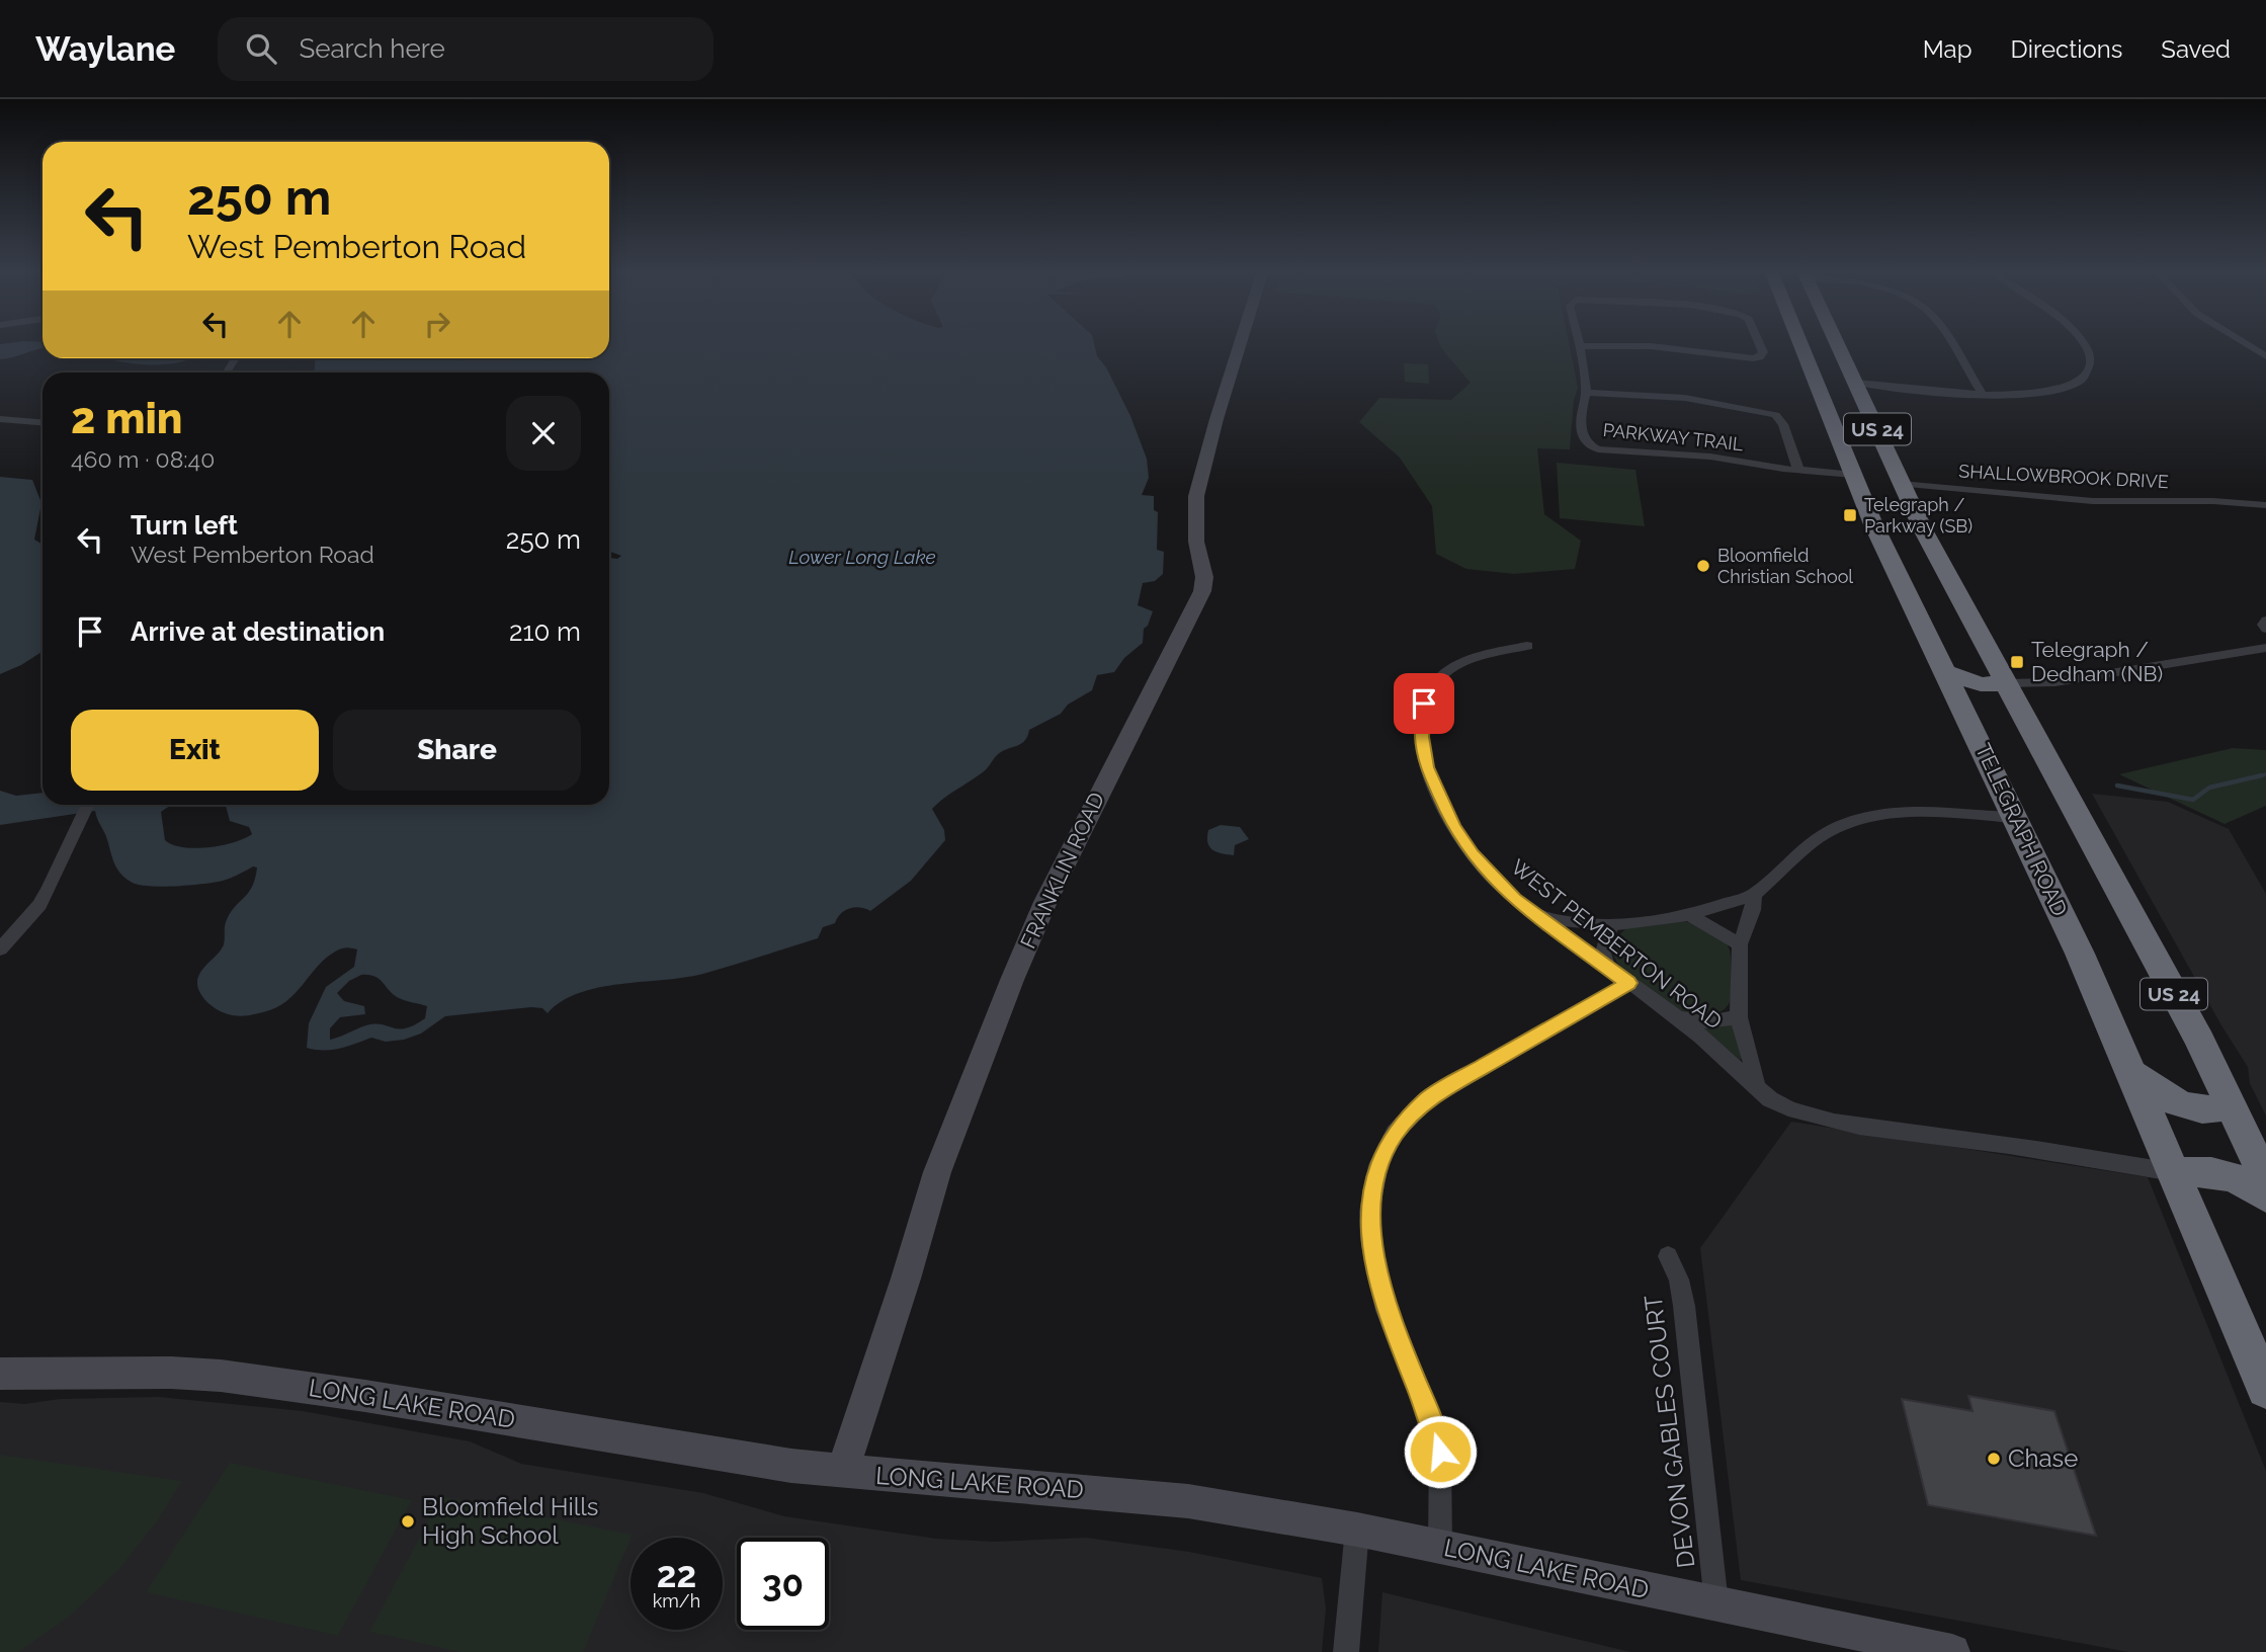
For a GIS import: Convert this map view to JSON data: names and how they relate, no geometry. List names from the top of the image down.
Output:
{
  "streets": {
    "highway": ["US 24", "TELEGRAPH ROAD"],
    "street": [
      "PARKWAY TRAIL",
      "SHALLOWBROOK DRIVE",
      "FRANKLIN ROAD",
      "WEST PEMBERTON ROAD",
      "LONG LAKE ROAD",
      "DEVON GABLES COURT"
    ]
  },
  "crossings": [
    ["US 24", "SHALLOWBROOK DRIVE"],
    ["PARKWAY TRAIL", "TELEGRAPH ROAD"],
    ["TELEGRAPH ROAD", "WEST PEMBERTON ROAD"],
    ["FRANKLIN ROAD", "LONG LAKE ROAD"],
    ["LONG LAKE ROAD", "DEVON GABLES COURT"]
  ],
  "water": ["Lower Long Lake"],
  "places": {
    "transit": ["Telegraph / Parkway (SB)", "Telegraph / Dedham (NB)"],
    "other": ["Bloomfield Christian School", "Chase", "Bloomfield Hills High School"]
  },
  "page": {
    "header": "Waylane",
    "search": "Search here",
    "nav": ["Map", "Directions", "Saved"],
    "turn": ["250 m", "West Pemberton Road"],
    "heading": ["2 min", "460 m · 08:40"],
    "list": [
      {
        "name": "Turn left",
        "note": "West Pemberton Road",
        "value": "250 m"
      },
      {
        "name": "Arrive at destination",
        "value": "210 m"
      }
    ],
    "buttons": ["Exit", "Share"],
    "speed": "22 km/h",
    "limit": "30"
  }
}
